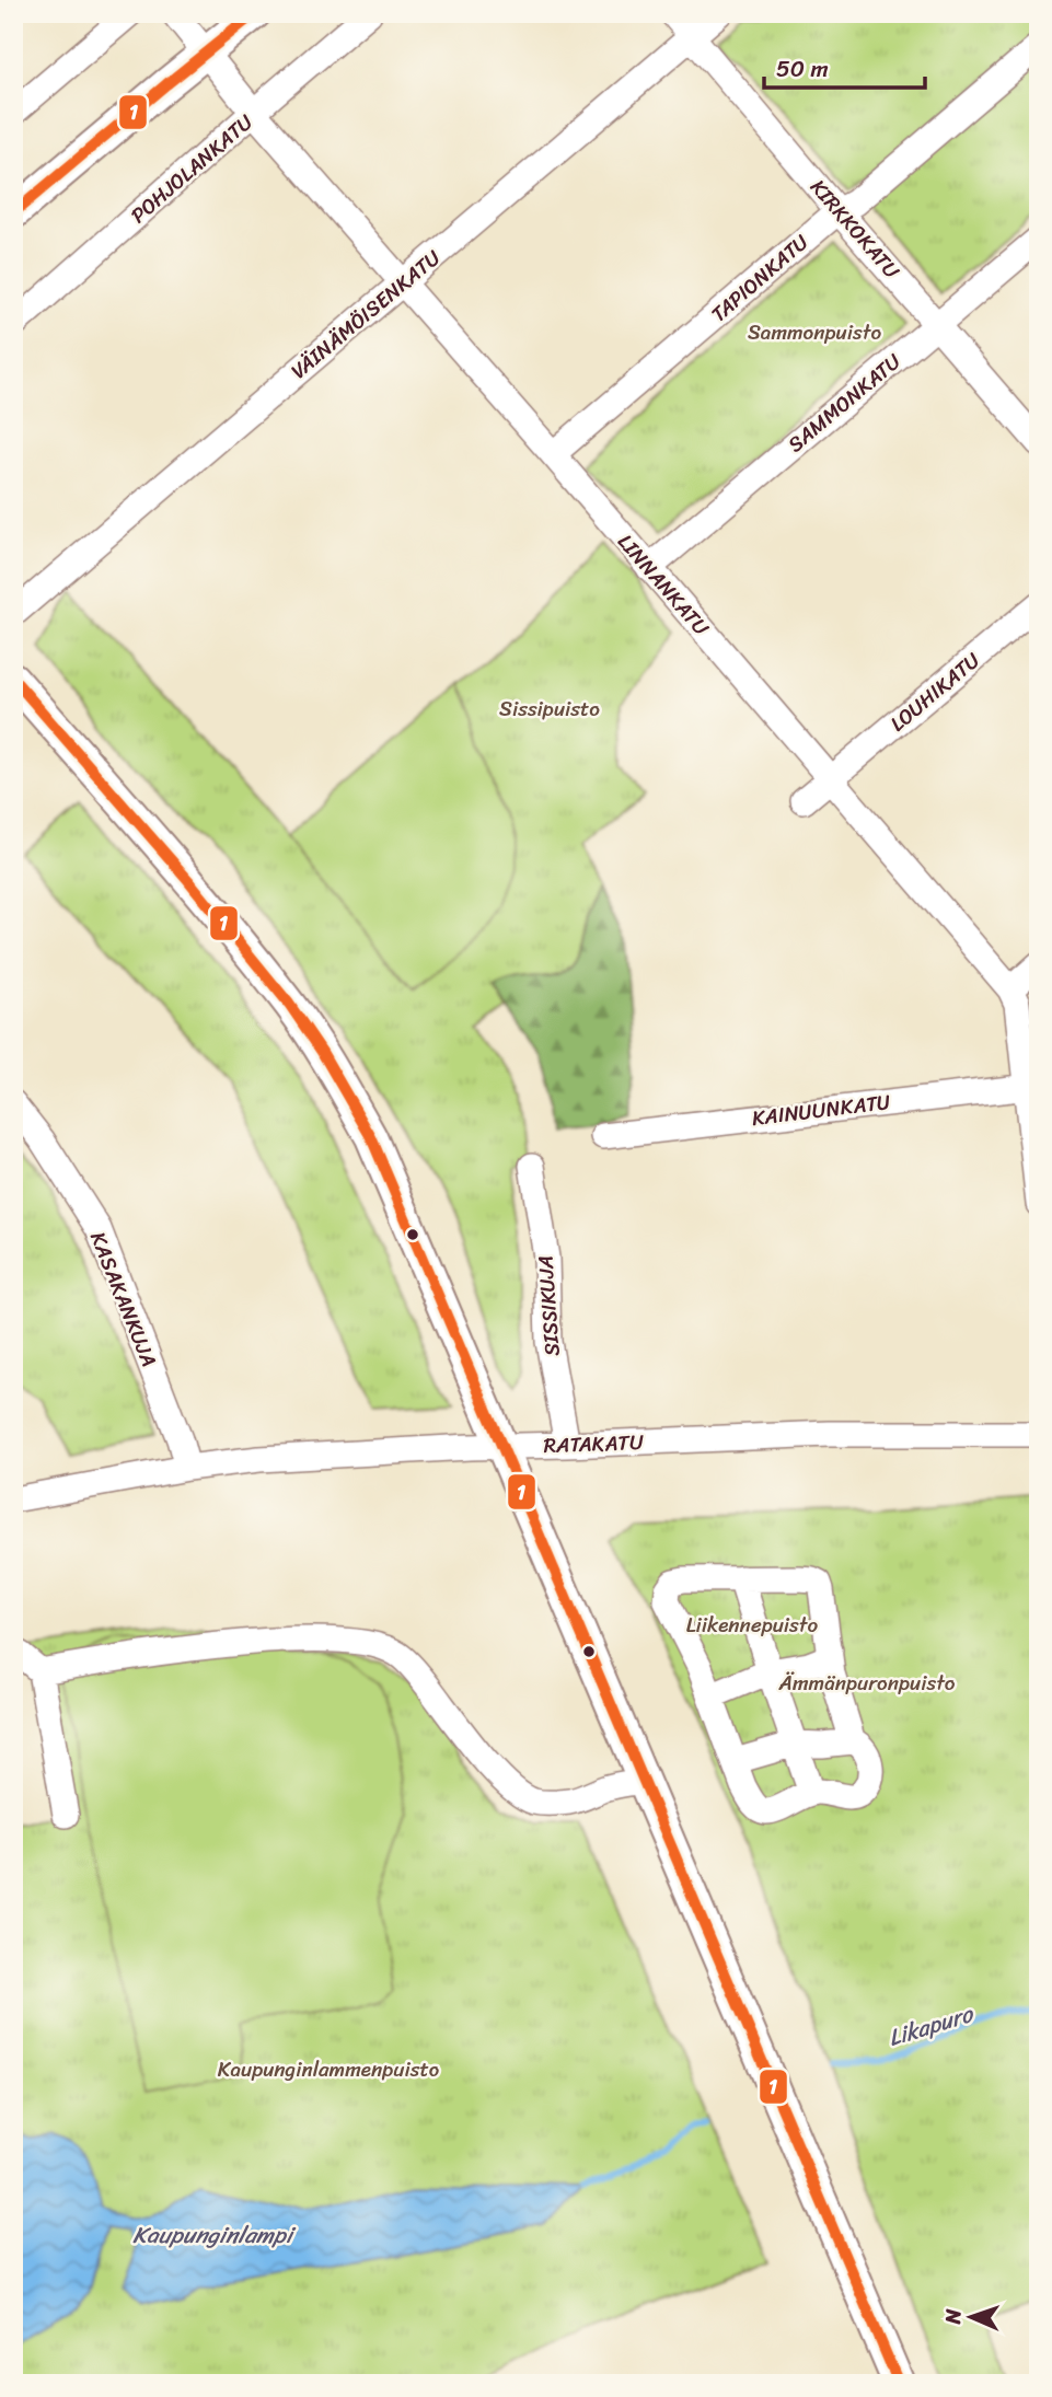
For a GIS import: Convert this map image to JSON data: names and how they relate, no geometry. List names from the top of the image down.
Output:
{
  "streets": {
    "street": [
      "POHJOLANKATU",
      "KIRKKOKATU",
      "TAPIONKATU",
      "VÄINÄMÖISENKATU",
      "SAMMONKATU",
      "LINNANKATU",
      "LOUHIKATU",
      "KAINUUNKATU",
      "KASAKANKUJA",
      "SISSIKUJA",
      "RATAKATU"
    ]
  },
  "crossings": [
    ["POHJOLANKATU", "LINNANKATU"],
    ["KIRKKOKATU", "TAPIONKATU"],
    ["KIRKKOKATU", "VÄINÄMÖISENKATU"],
    ["KIRKKOKATU", "SAMMONKATU"],
    ["TAPIONKATU", "LINNANKATU"],
    ["VÄINÄMÖISENKATU", "LINNANKATU"],
    ["SAMMONKATU", "LINNANKATU"],
    ["LINNANKATU", "LOUHIKATU"],
    ["LINNANKATU", "KAINUUNKATU"],
    ["KASAKANKUJA", "RATAKATU"],
    ["SISSIKUJA", "RATAKATU"]
  ],
  "water": ["Likapuro", "Kaupunginlampi"],
  "parks": [
    "Sammonpuisto",
    "Sissipuisto",
    "Liikennepuisto",
    "Ämmänpuronpuisto",
    "Kaupunginlammenpuisto"
  ],
  "lines": ["transit line 1"],
  "scale_bar": "50 m",
  "north": "left"
}
